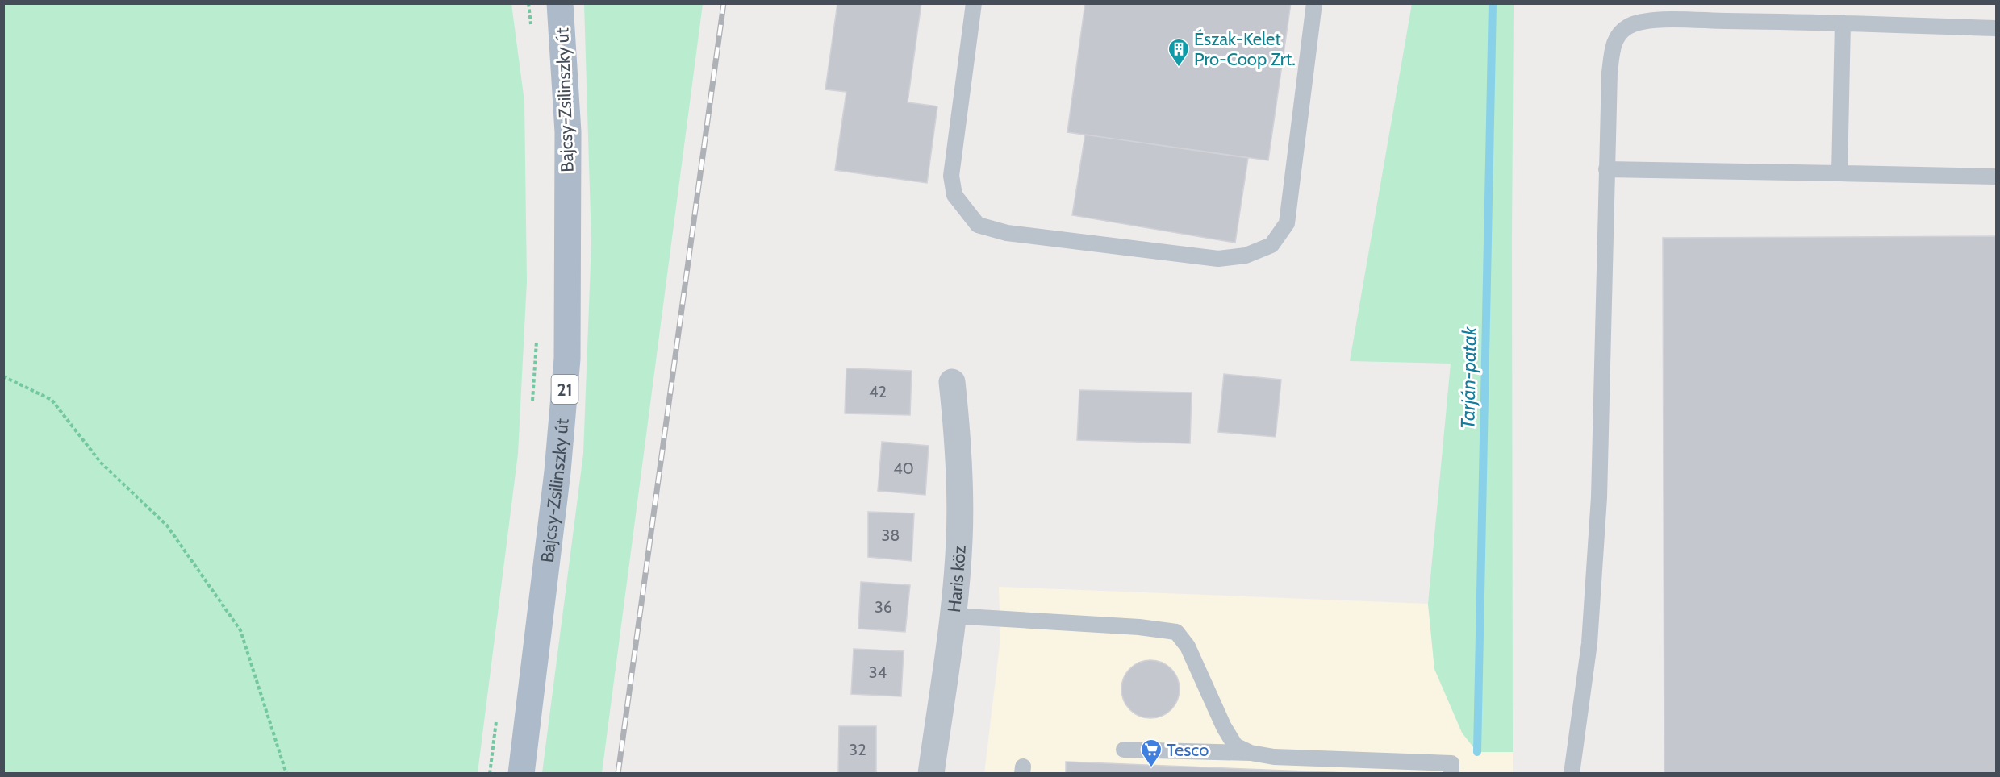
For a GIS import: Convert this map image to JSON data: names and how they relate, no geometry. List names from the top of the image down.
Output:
{
  "streets": {
    "main road": ["Bajcsy-Zsilinszky út", "21"],
    "street": ["Haris köz"]
  },
  "water": ["Tarján-patak"],
  "places": {
    "building": ["Észak-Kelet Pro-Coop Zrt."],
    "supermarket": ["Tesco"]
  },
  "house_numbers": [
    "42",
    "40",
    "38",
    "36",
    "34",
    "32"
  ]
}
